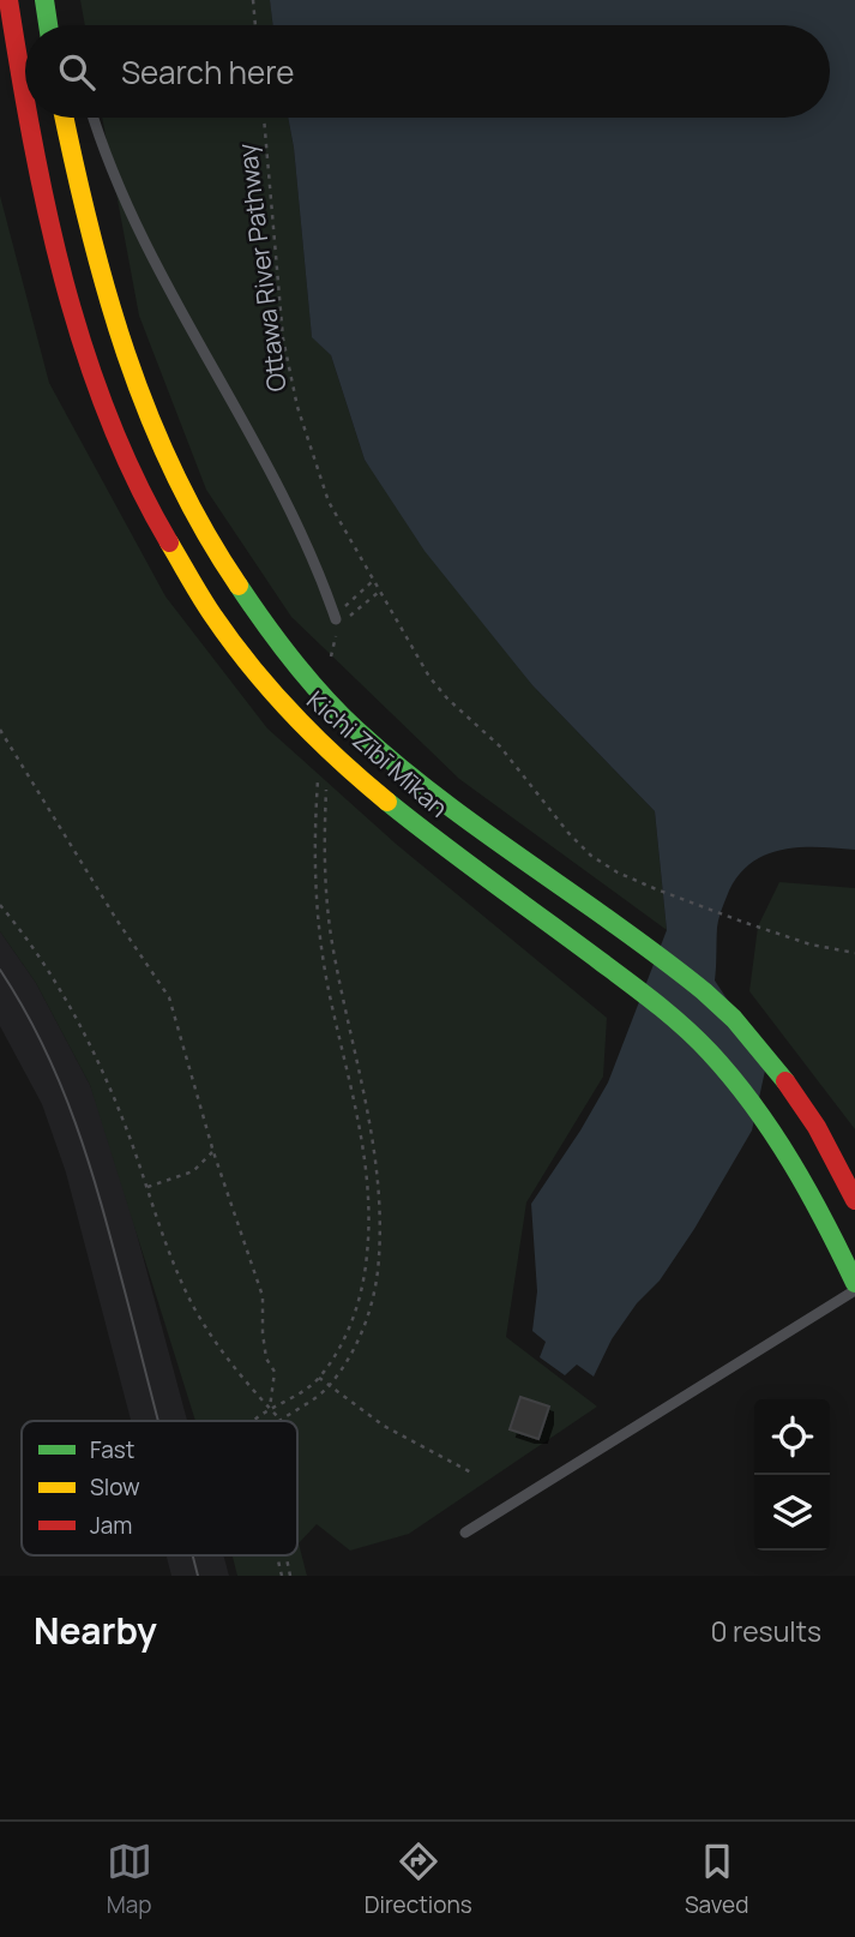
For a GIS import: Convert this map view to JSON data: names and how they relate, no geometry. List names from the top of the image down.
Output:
{
  "streets": {
    "highway": ["Kichi Zībī Mīkan"],
    "path": ["Ottawa River Pathway"]
  },
  "legend": ["Fast", "Slow", "Jam"],
  "page": {
    "search": "Search here",
    "heading": ["Nearby", "0 results"],
    "nav": ["Map", "Directions", "Saved"]
  }
}
